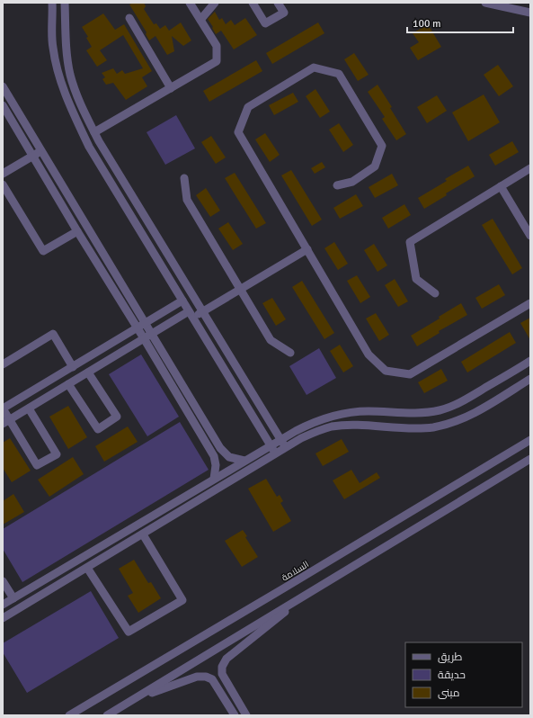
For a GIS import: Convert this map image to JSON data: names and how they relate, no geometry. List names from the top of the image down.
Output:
{
  "streets": {
    "street": ["السلامة"]
  },
  "legend": ["طريق", "حديقة", "مبنى"],
  "scale_bar": "100 m"
}
